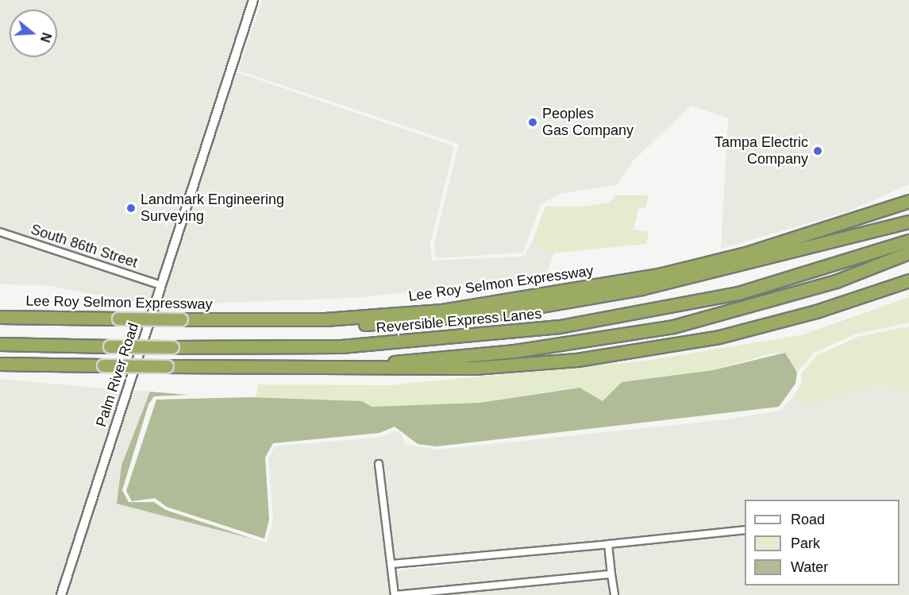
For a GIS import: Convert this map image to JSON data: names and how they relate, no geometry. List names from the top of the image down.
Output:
{
  "streets": {
    "highway": ["Lee Roy Selmon Expressway", "Reversible Express Lanes"],
    "street": ["South 86th Street", "Palm River Road"]
  },
  "crossings": [
    ["South 86th Street", "Palm River Road"]
  ],
  "places": ["Peoples Gas Company", "Tampa Electric Company", "Landmark Engineering Surveying"],
  "legend": ["Road", "Park", "Water"],
  "north": "right"
}
